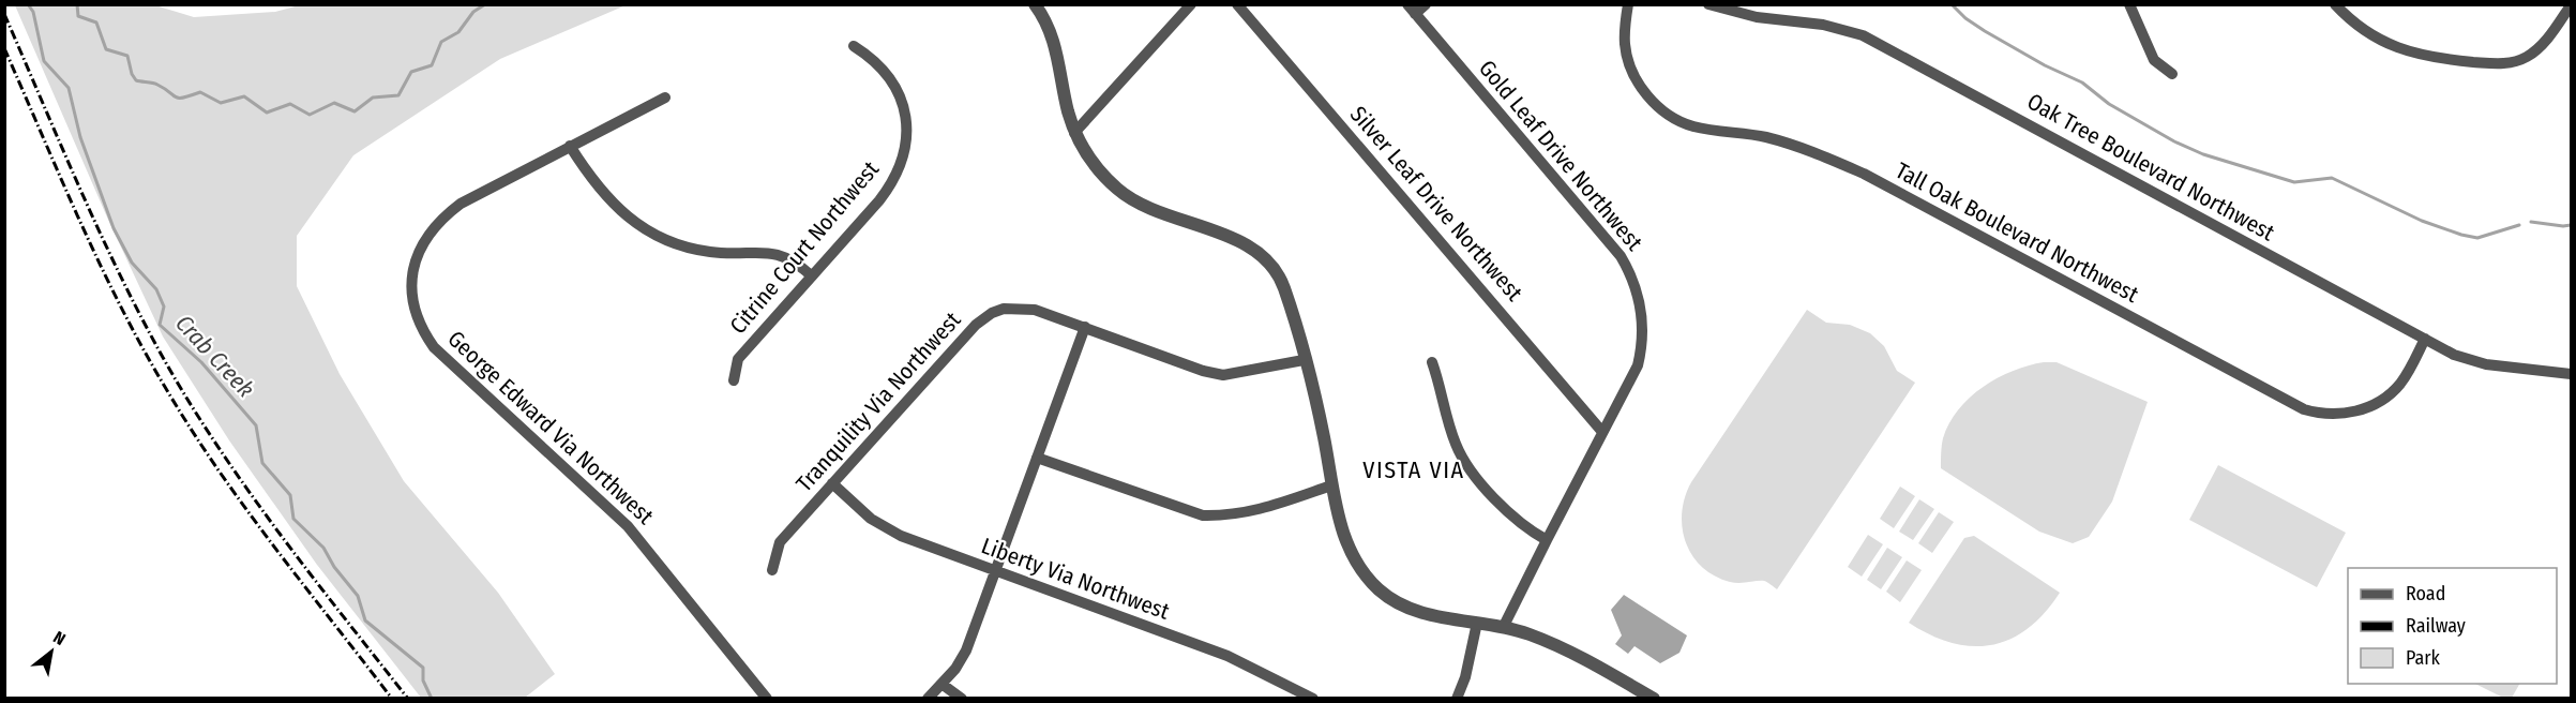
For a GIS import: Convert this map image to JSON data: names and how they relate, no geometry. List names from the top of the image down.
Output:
{
  "streets": {
    "street": [
      "Gold Leaf Drive Northwest",
      "Oak Tree Boulevard Northwest",
      "Silver Leaf Drive Northwest",
      "Tall Oak Boulevard Northwest",
      "Citrine Court Northwest",
      "Tranquility Via Northwest",
      "George Edward Via Northwest",
      "Liberty Via Northwest"
    ]
  },
  "crossings": [
    ["Gold Leaf Drive Northwest", "Silver Leaf Drive Northwest"],
    ["Oak Tree Boulevard Northwest", "Tall Oak Boulevard Northwest"],
    ["Tranquility Via Northwest", "Liberty Via Northwest"]
  ],
  "districts": ["VISTA VIA"],
  "water": ["Crab Creek"],
  "legend": ["Road", "Railway", "Park"],
  "north": "top right"
}
